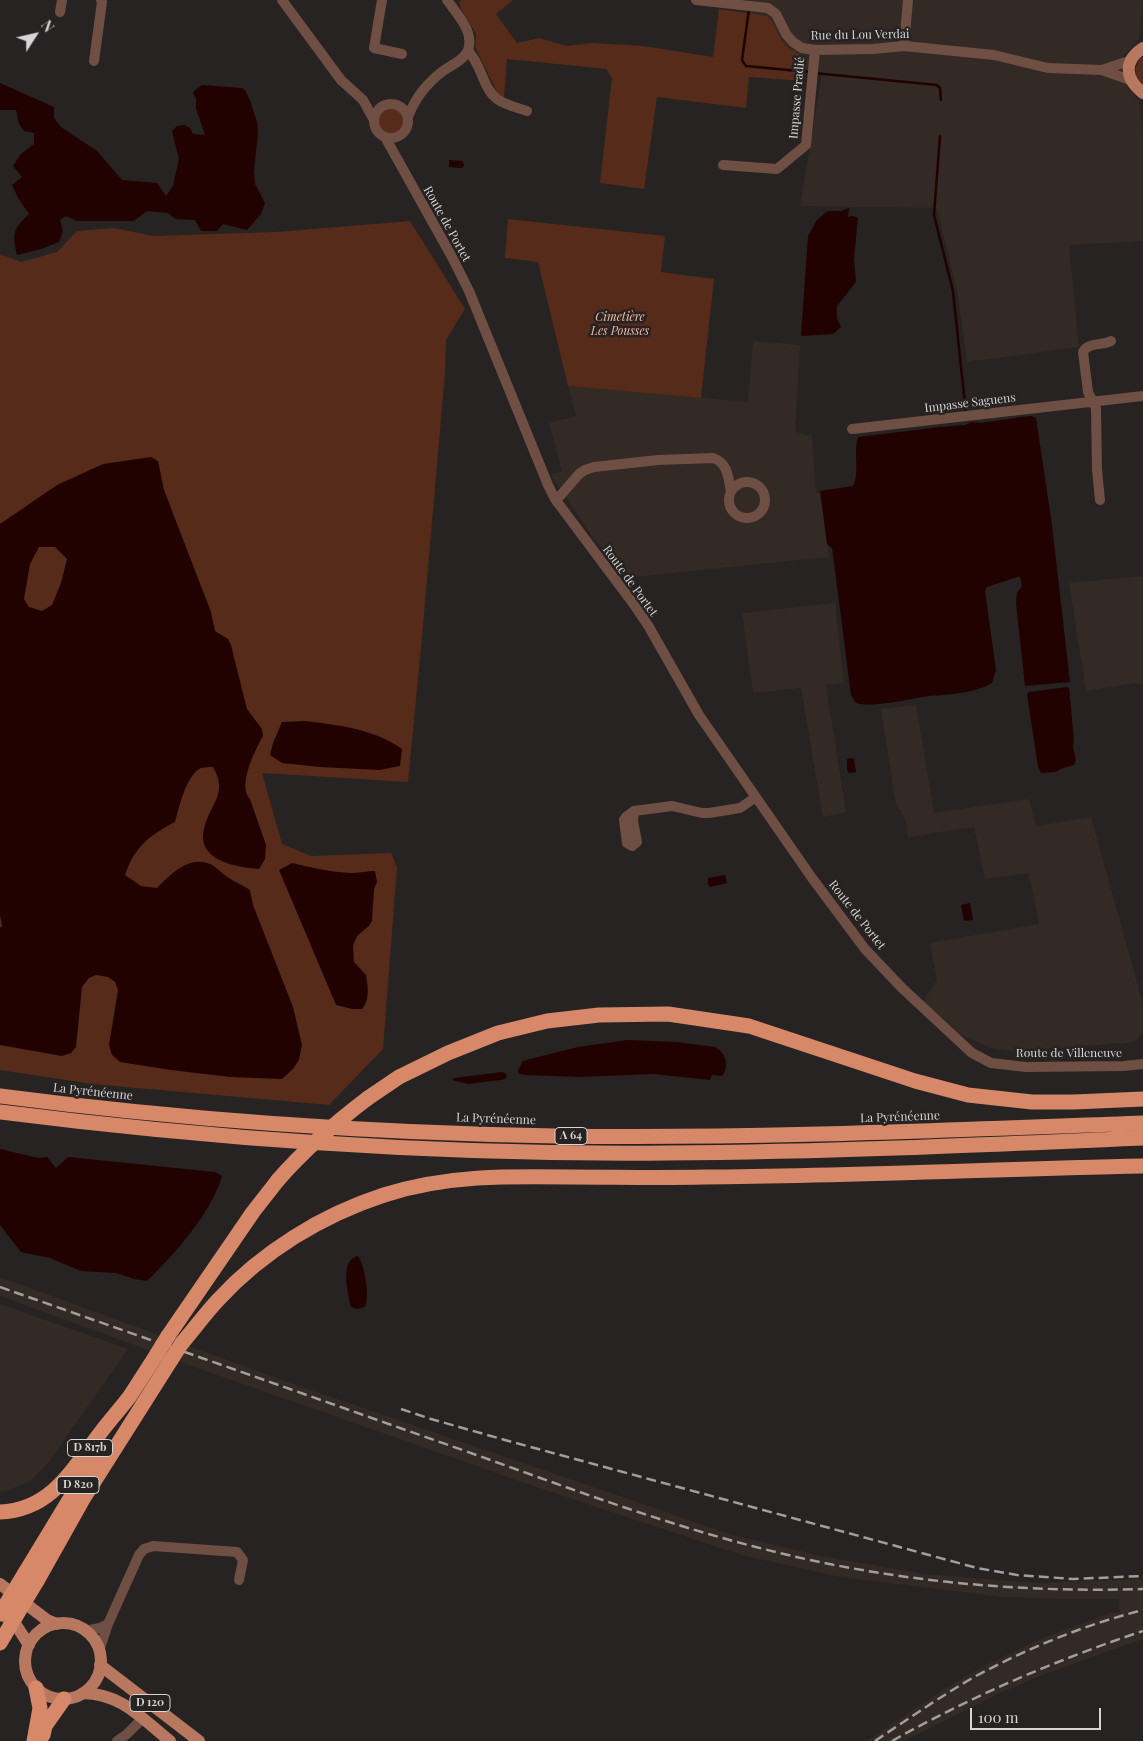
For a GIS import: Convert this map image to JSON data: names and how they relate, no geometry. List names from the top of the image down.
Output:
{
  "streets": {
    "highway": [
      "La Pyrénéenne",
      "A 64",
      "D 817b",
      "D 820"
    ],
    "main road": ["D 120"],
    "street": [
      "Rue du Lou Verdai",
      "Impasse Pradié",
      "Route de Portet",
      "Impasse Saguens",
      "Route de Villeneuve"
    ]
  },
  "crossings": [
    ["Rue du Lou Verdai", "Impasse Pradié"],
    ["Route de Portet", "Route de Villeneuve"],
    ["D 817b", "D 820"]
  ],
  "parks": ["Cimetière Les Pousses"],
  "scale_bar": "100 m",
  "north": "top right"
}
